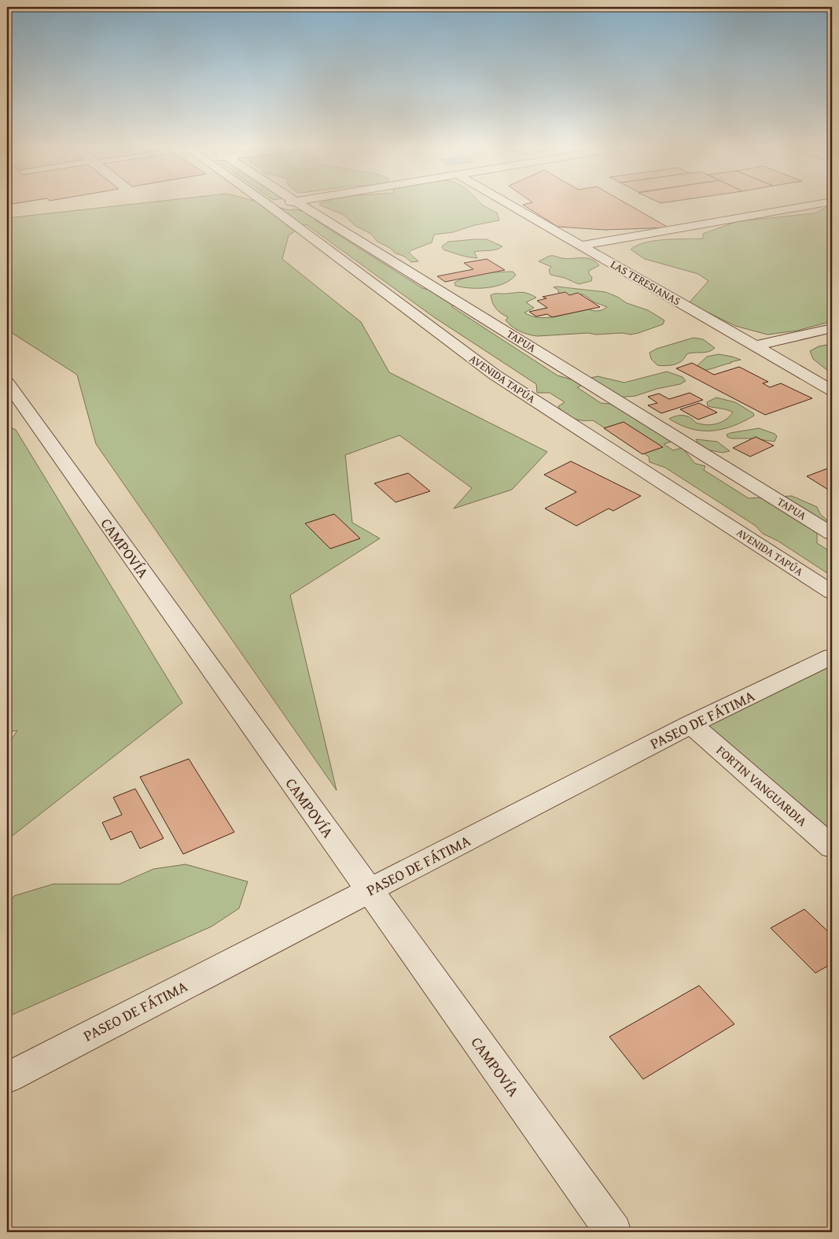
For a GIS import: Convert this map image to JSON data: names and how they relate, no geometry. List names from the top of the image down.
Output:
{
  "streets": {
    "street": [
      "LAS TERESIANAS",
      "TAPUA",
      "AVENIDA TAPÚA",
      "CAMPOVÍA",
      "PASEO DE FÁTIMA",
      "FORTIN VANGUARDIA"
    ]
  },
  "crossings": [
    ["CAMPOVÍA", "PASEO DE FÁTIMA"],
    ["PASEO DE FÁTIMA", "FORTIN VANGUARDIA"]
  ]
}
